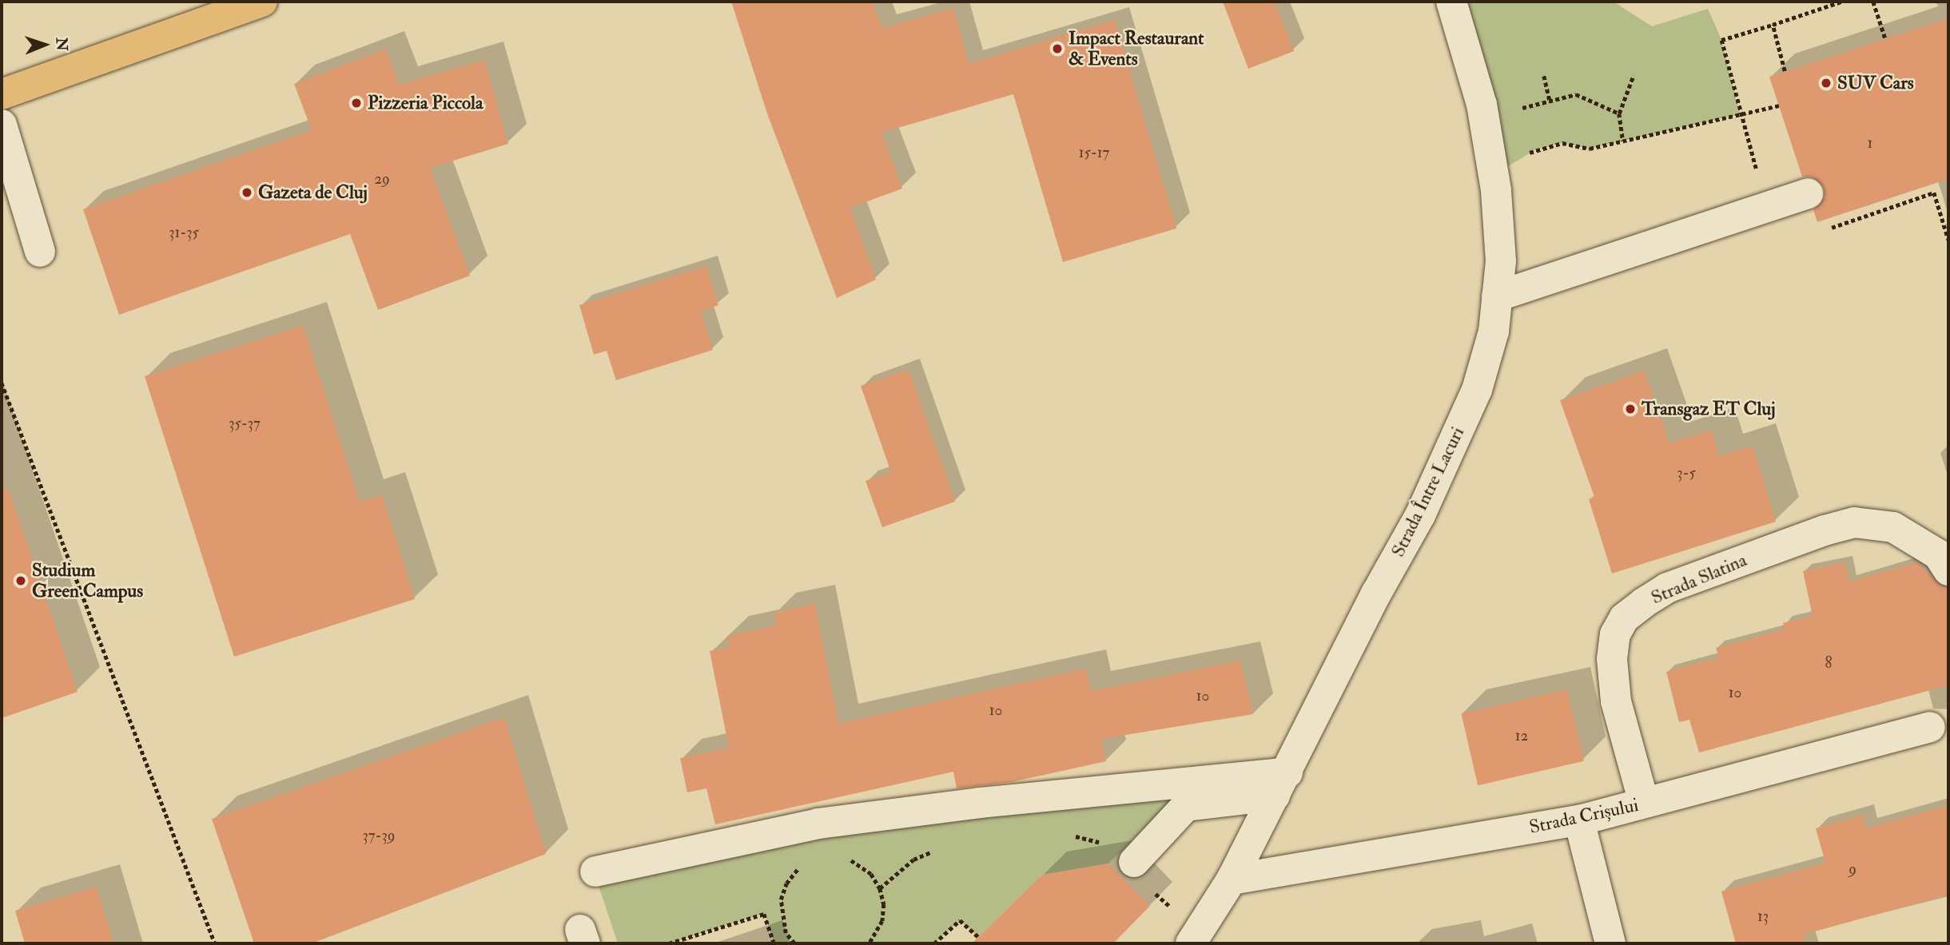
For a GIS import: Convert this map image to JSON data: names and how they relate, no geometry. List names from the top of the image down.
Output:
{
  "streets": {
    "street": ["Strada Între Lacuri", "Strada Slatina", "Strada Crișului"]
  },
  "crossings": [
    ["Strada Între Lacuri", "Strada Crișului"],
    ["Strada Slatina", "Strada Crișului"]
  ],
  "places": [
    "Impact Restaurant & Events",
    "SUV Cars",
    "Pizzeria Piccola",
    "Gazeta de Cluj",
    "Transgaz ET Cluj",
    "Studium Green Campus"
  ],
  "house_numbers": [
    "1",
    "15-17",
    "29",
    "31-35",
    "35-37",
    "3-5",
    "8",
    "10",
    "10",
    "10",
    "12",
    "37-39",
    "9",
    "13"
  ],
  "north": "right"
}
